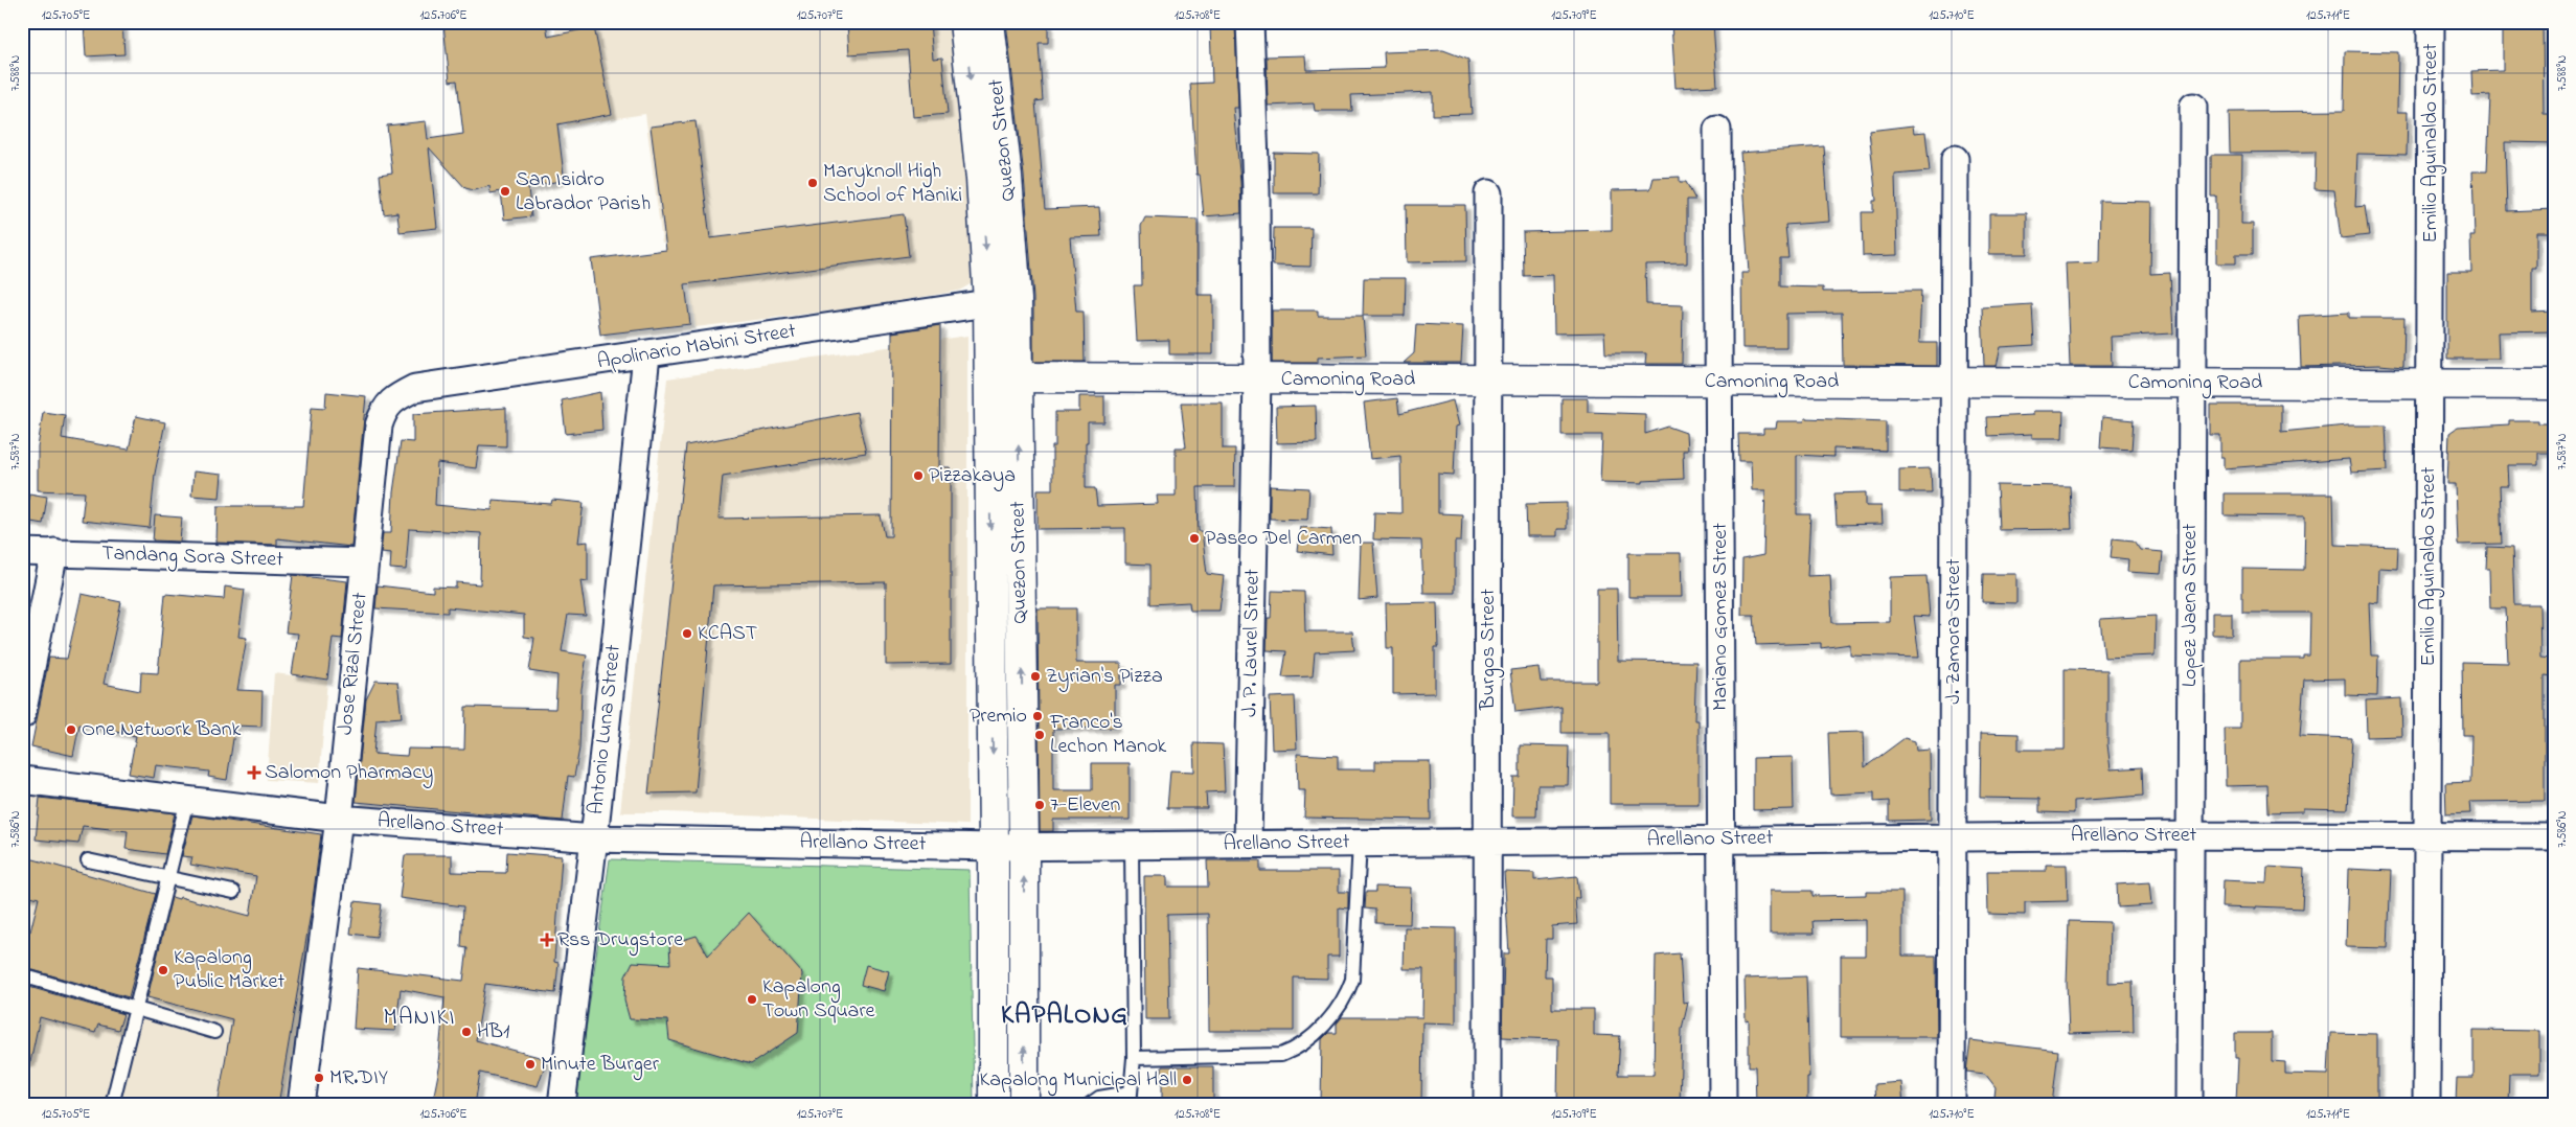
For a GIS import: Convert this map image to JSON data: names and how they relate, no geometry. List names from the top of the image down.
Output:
{
  "streets": {
    "main road": ["Quezon Street", "Camoning Road"],
    "street": [
      "Emilio Aguinaldo Street",
      "Apolinario Mabini Street",
      "Tandang Sora Street",
      "Lopez Jaena Street",
      "Mariano Gomez Street",
      "J. Zamora Street",
      "J. P. Laurel Street",
      "Burgos Street",
      "Jose Rizal Street",
      "Antonio Luna Street",
      "Arellano Street"
    ]
  },
  "crossings": [
    ["Quezon Street", "Apolinario Mabini Street"],
    ["Quezon Street", "Camoning Road"],
    ["Quezon Street", "Arellano Street"],
    ["Emilio Aguinaldo Street", "Camoning Road"],
    ["Emilio Aguinaldo Street", "Arellano Street"],
    ["Apolinario Mabini Street", "Jose Rizal Street"],
    ["Apolinario Mabini Street", "Antonio Luna Street"],
    ["Camoning Road", "Lopez Jaena Street"],
    ["Camoning Road", "Mariano Gomez Street"],
    ["Camoning Road", "J. Zamora Street"],
    ["Camoning Road", "J. P. Laurel Street"],
    ["Camoning Road", "Burgos Street"],
    ["Tandang Sora Street", "Jose Rizal Street"],
    ["Lopez Jaena Street", "Arellano Street"],
    ["Mariano Gomez Street", "Arellano Street"],
    ["J. Zamora Street", "Arellano Street"],
    ["J. P. Laurel Street", "Arellano Street"],
    ["Burgos Street", "Arellano Street"],
    ["Jose Rizal Street", "Arellano Street"],
    ["Antonio Luna Street", "Arellano Street"]
  ],
  "districts": ["KAPALONG", "MANIKI"],
  "places": {
    "other": [
      "Maryknoll High School of Maniki",
      "San Isidro Labrador Parish",
      "Pizzakaya",
      "Paseo Del Carmen",
      "KCAST",
      "Zyrian's Pizza",
      "Premio",
      "One Network Bank",
      "Franco's Lechon Manok",
      "7-Eleven",
      "Kapalong Public Market",
      "Kapalong Town Square",
      "HB1",
      "Minute Burger",
      "MR.DIY",
      "Kapalong Municipal Hall"
    ],
    "health": ["Salomon Pharmacy", "Rss Drugstore"]
  },
  "coordinates": [
    "125.705°E",
    "125.706°E",
    "125.707°E",
    "125.708°E",
    "125.709°E",
    "125.710°E",
    "125.711°E",
    "7.588°N",
    "7.587°N",
    "7.586°N"
  ]
}
